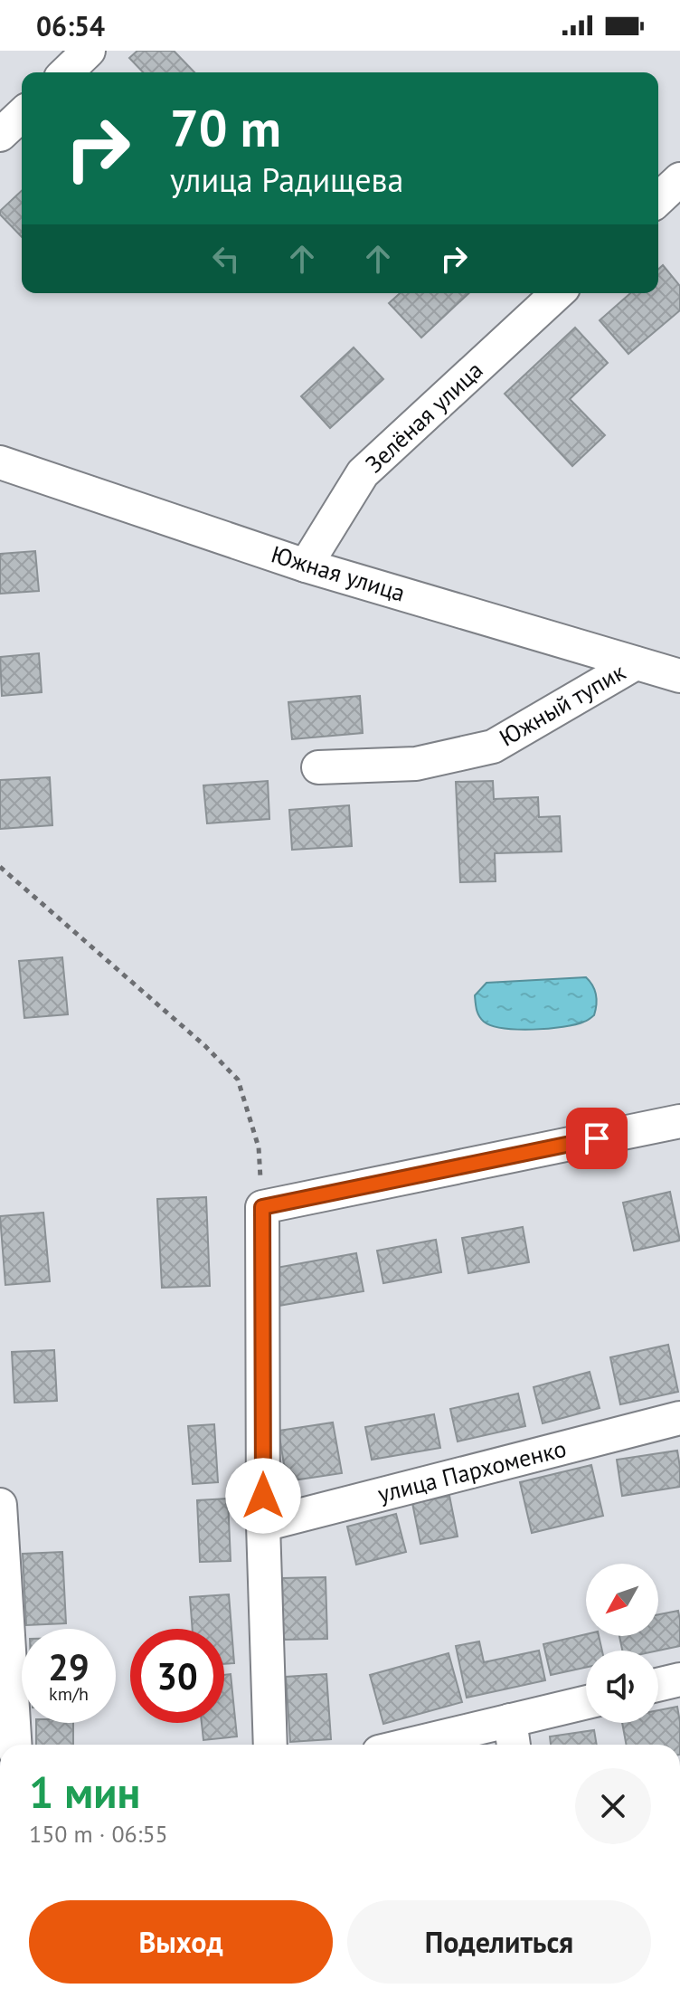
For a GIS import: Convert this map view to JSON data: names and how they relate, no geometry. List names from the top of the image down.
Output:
{
  "streets": {
    "street": [
      "Зелёная улица",
      "Южная улица",
      "Южный тупик",
      "улица Пархоменко"
    ]
  },
  "crossings": [
    ["Зелёная улица", "Южная улица"],
    ["Южная улица", "Южный тупик"]
  ],
  "north": "bottom left",
  "page": {
    "status": "06:54",
    "turn": ["70 m", "улица Радищева"],
    "speed": "29 km/h",
    "limit": "30",
    "heading": ["1 мин", "150 m · 06:55"],
    "buttons": ["Выход", "Поделиться"]
  }
}
